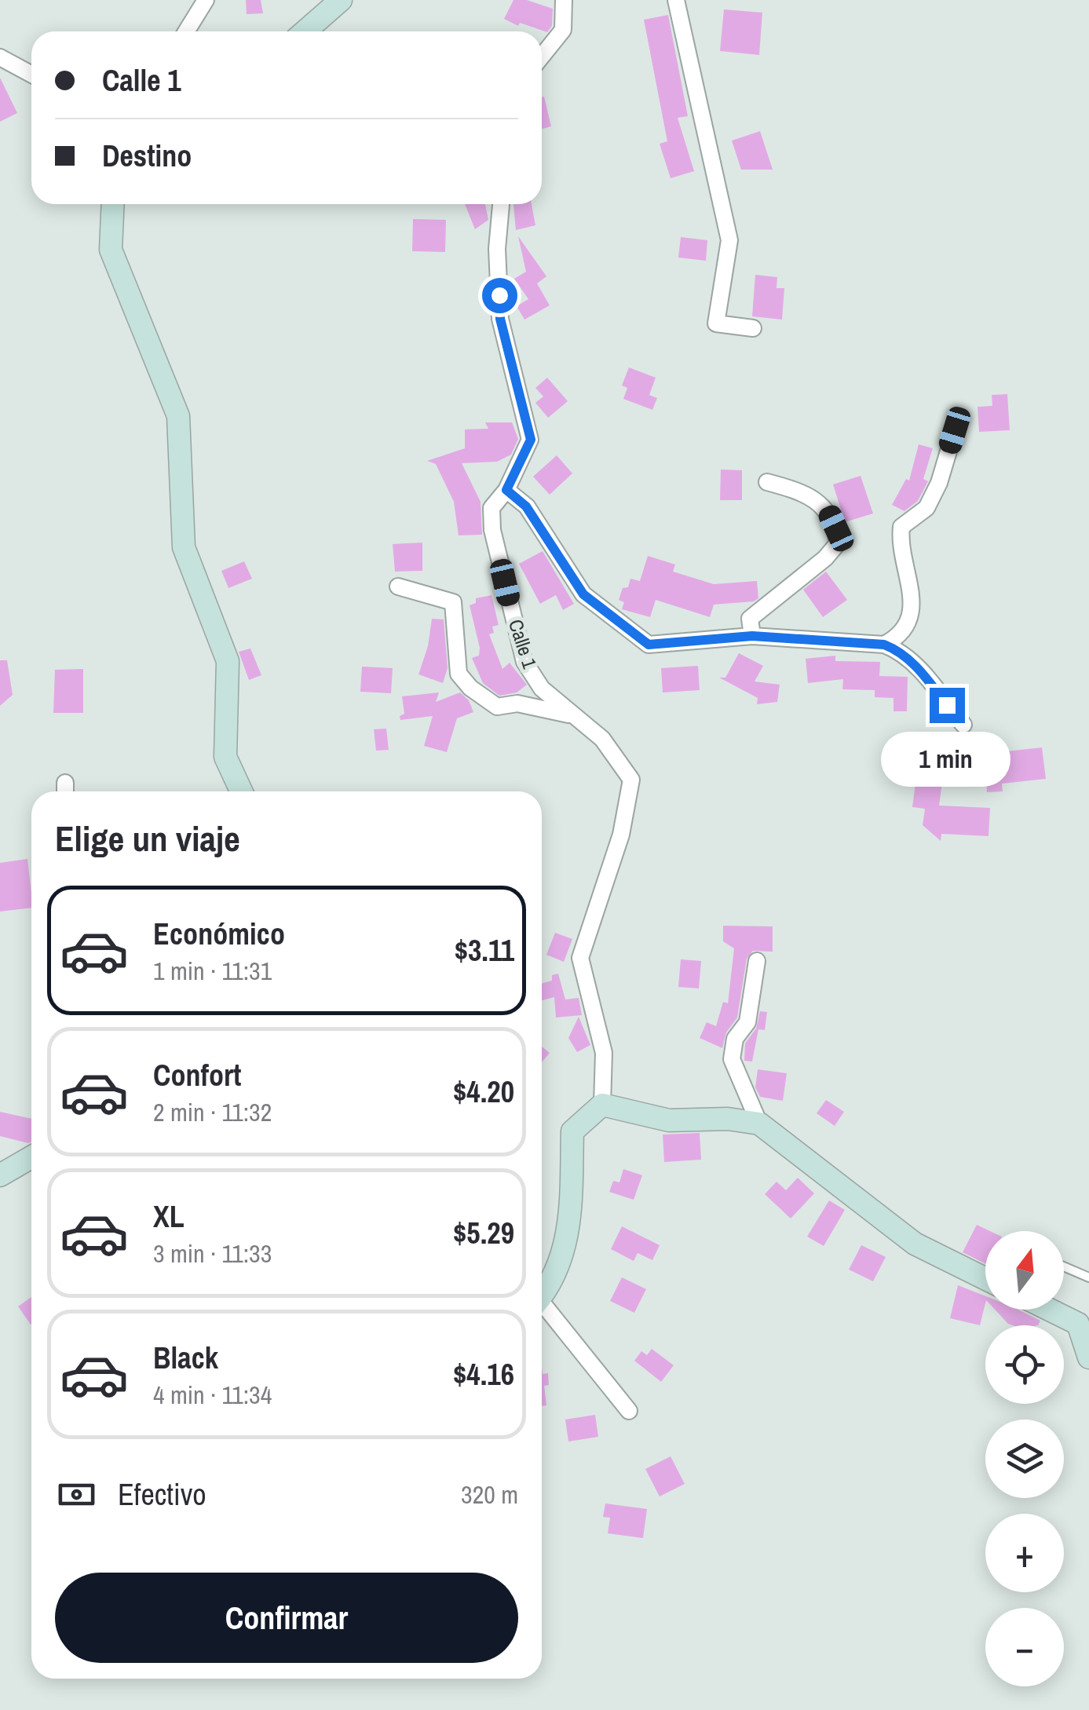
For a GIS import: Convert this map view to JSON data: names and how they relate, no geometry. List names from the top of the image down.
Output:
{
  "streets": {
    "street": ["Calle 1"]
  },
  "north": "top",
  "page": {
    "banner": ["Calle 1", "Destino"],
    "bubble": "1 min",
    "heading": "Elige un viaje",
    "list": [
      {
        "name": "Económico",
        "note": "1 min · 11:31",
        "value": "$3.11"
      },
      {
        "name": "Confort",
        "note": "2 min · 11:32",
        "value": "$4.20"
      },
      {
        "name": "XL",
        "note": "3 min · 11:33",
        "value": "$5.29"
      },
      {
        "name": "Black",
        "note": "4 min · 11:34",
        "value": "$4.16"
      }
    ],
    "map_buttons": ["+", "−"],
    "pay": ["Efectivo", "320 m"],
    "buttons": "Confirmar"
  }
}
